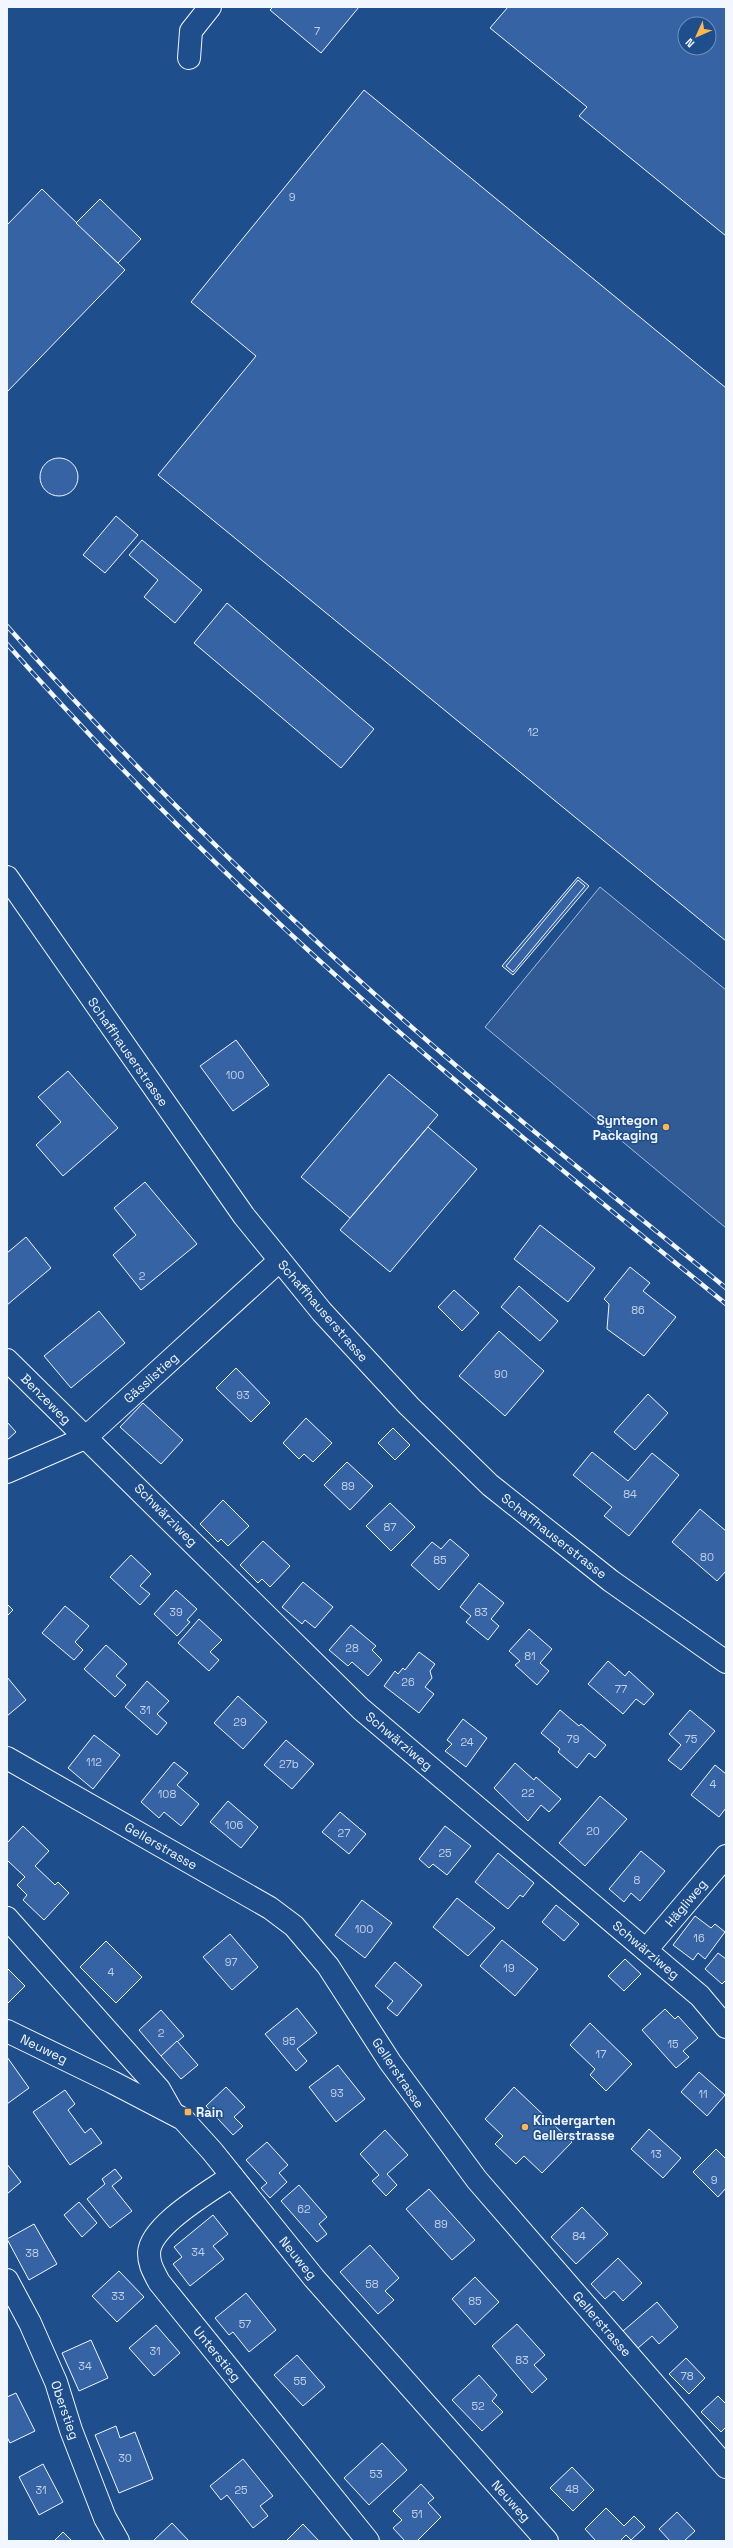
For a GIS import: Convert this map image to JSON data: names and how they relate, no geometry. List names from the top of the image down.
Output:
{
  "streets": {
    "street": [
      "Schaffhauserstrasse",
      "Gässlistieg",
      "Benzeweg",
      "Schwärziweg",
      "Gellerstrasse",
      "Hägliweg",
      "Neuweg",
      "Unterstieg",
      "Oberstieg"
    ]
  },
  "crossings": [
    ["Schaffhauserstrasse", "Gässlistieg"],
    ["Gässlistieg", "Benzeweg"],
    ["Gässlistieg", "Schwärziweg"],
    ["Benzeweg", "Schwärziweg"],
    ["Schwärziweg", "Hägliweg"],
    ["Neuweg", "Unterstieg"]
  ],
  "places": {
    "other": ["Syntegon Packaging", "Kindergarten Gellerstrasse"],
    "transit": ["Rain"]
  },
  "house_numbers": [
    "7",
    "9",
    "12",
    "100",
    "2",
    "86",
    "90",
    "93",
    "89",
    "84",
    "87",
    "80",
    "85",
    "39",
    "83",
    "28",
    "81",
    "26",
    "77",
    "31",
    "29",
    "79",
    "75",
    "24",
    "112",
    "27b",
    "4",
    "22",
    "108",
    "106",
    "20",
    "27",
    "25",
    "8",
    "100",
    "16",
    "97",
    "19",
    "4",
    "2",
    "95",
    "15",
    "17",
    "93",
    "11",
    "13",
    "9",
    "62",
    "89",
    "84",
    "34",
    "38",
    "58",
    "33",
    "85",
    "57",
    "31",
    "83",
    "34",
    "78",
    "55",
    "52",
    "30",
    "53",
    "48",
    "31",
    "25",
    "51"
  ],
  "north": "bottom left"
}
